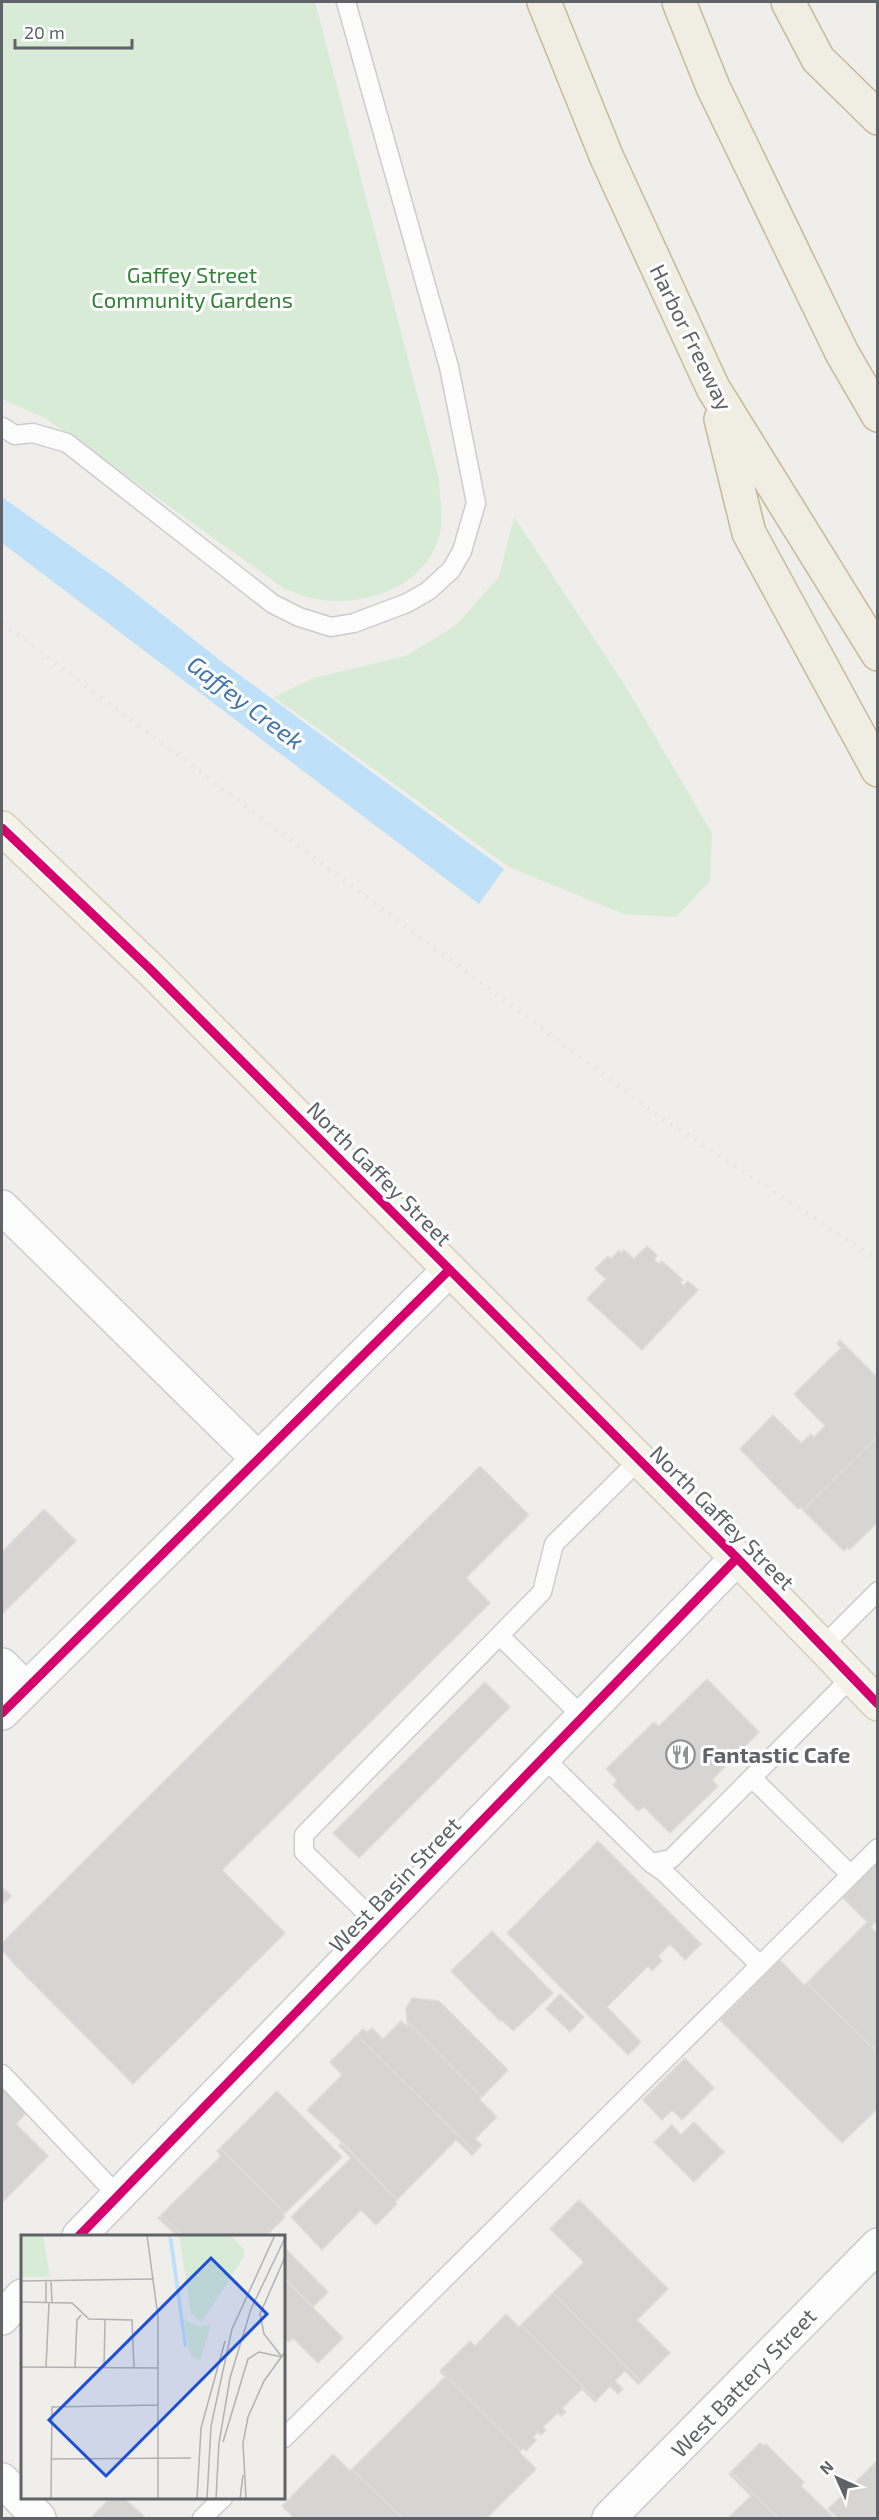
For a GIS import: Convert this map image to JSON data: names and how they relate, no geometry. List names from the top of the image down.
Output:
{
  "streets": {
    "highway": ["Harbor Freeway"],
    "main road": ["North Gaffey Street"],
    "street": ["West Basin Street", "West Battery Street"]
  },
  "crossings": [
    ["North Gaffey Street", "West Basin Street"]
  ],
  "water": ["Gaffey Creek"],
  "parks": ["Gaffey Street Community Gardens"],
  "places": {
    "restaurant": ["Fantastic Cafe"]
  },
  "scale_bar": "20 m",
  "north": "top left"
}
